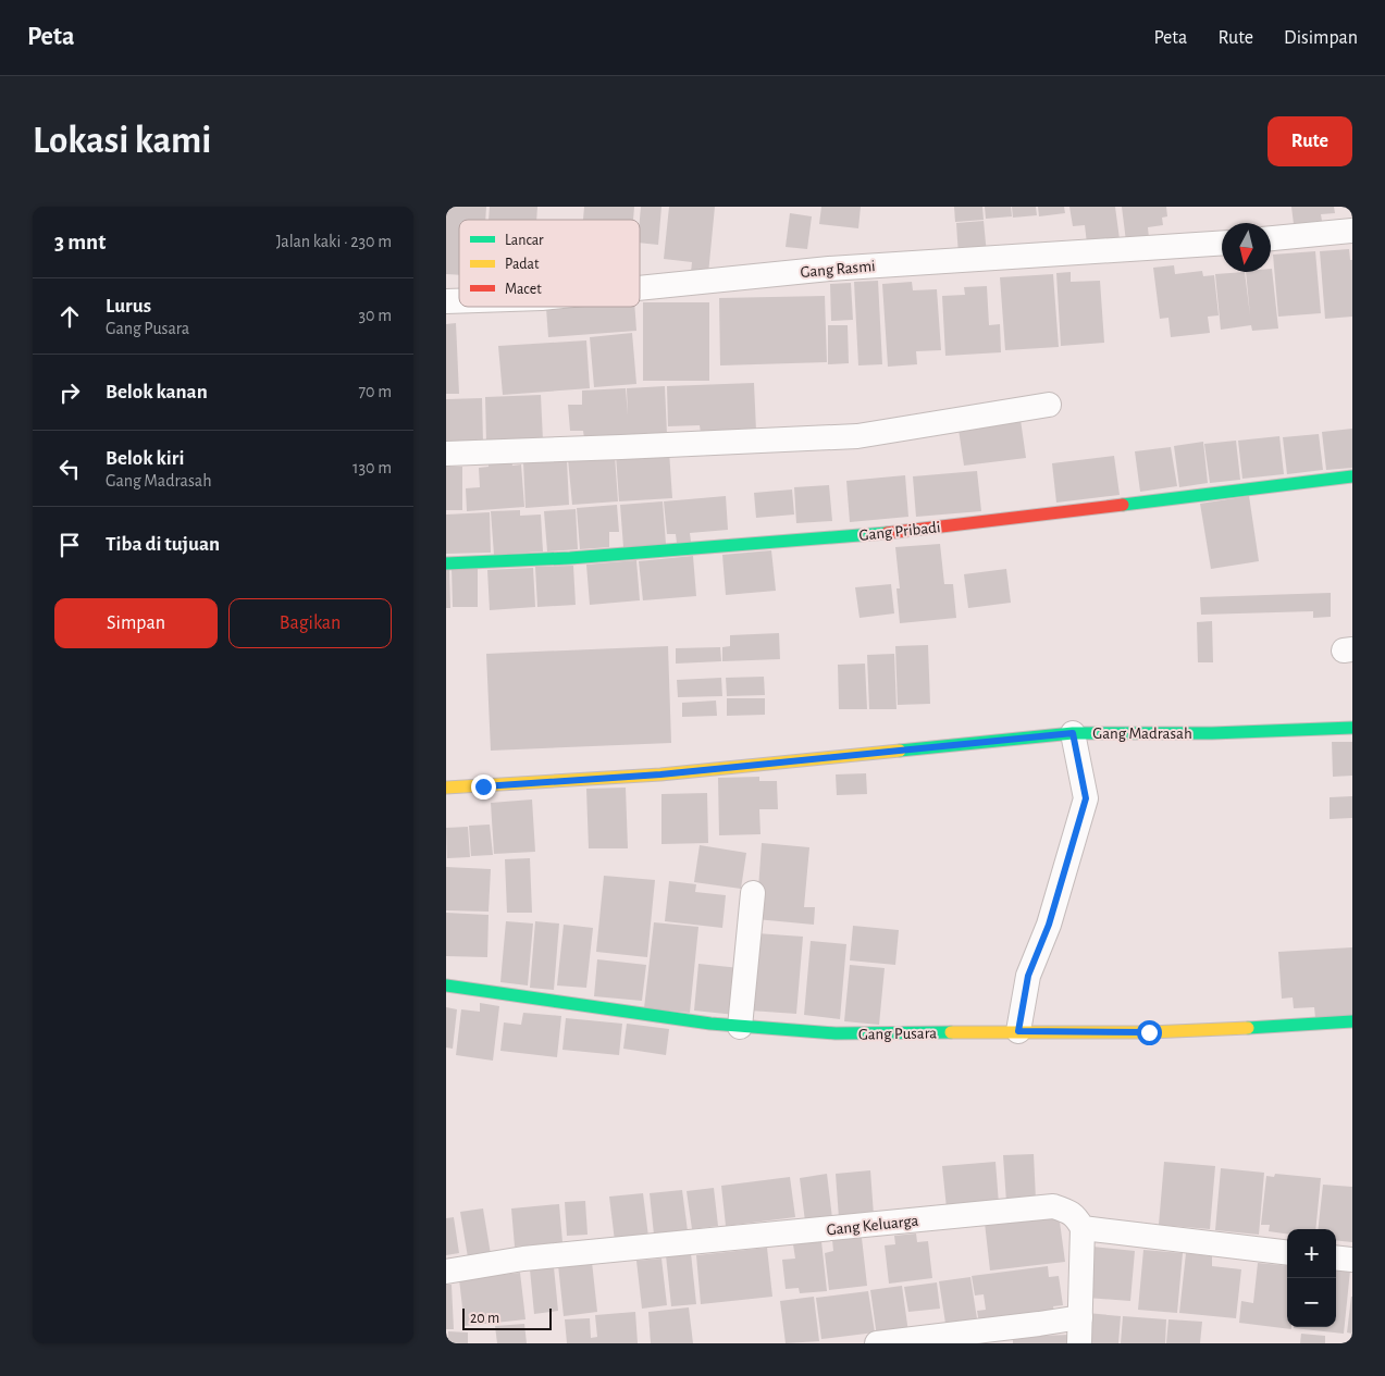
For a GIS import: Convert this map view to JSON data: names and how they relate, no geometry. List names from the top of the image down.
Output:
{
  "streets": {
    "street": [
      "Gang Rasmi",
      "Gang Pribadi",
      "Gang Madrasah",
      "Gang Pusara",
      "Gang Keluarga"
    ]
  },
  "legend": ["Lancar", "Padat", "Macet"],
  "scale_bar": "20 m",
  "north": "bottom",
  "page": {
    "header": "Peta",
    "nav": ["Peta", "Rute", "Disimpan"],
    "buttons": [
      "Rute",
      ["Simpan", "Bagikan"]
    ],
    "title": "Lokasi kami",
    "heading": ["3 mnt", "Jalan kaki · 230 m"],
    "list": [
      ["Lurus", "Gang Pusara", "30 m"],
      ["Belok kanan", "70 m"],
      ["Belok kiri", "Gang Madrasah", "130 m"],
      "Tiba di tujuan"
    ],
    "map_buttons": ["+", "−"],
    "scale": "20 m"
  }
}
